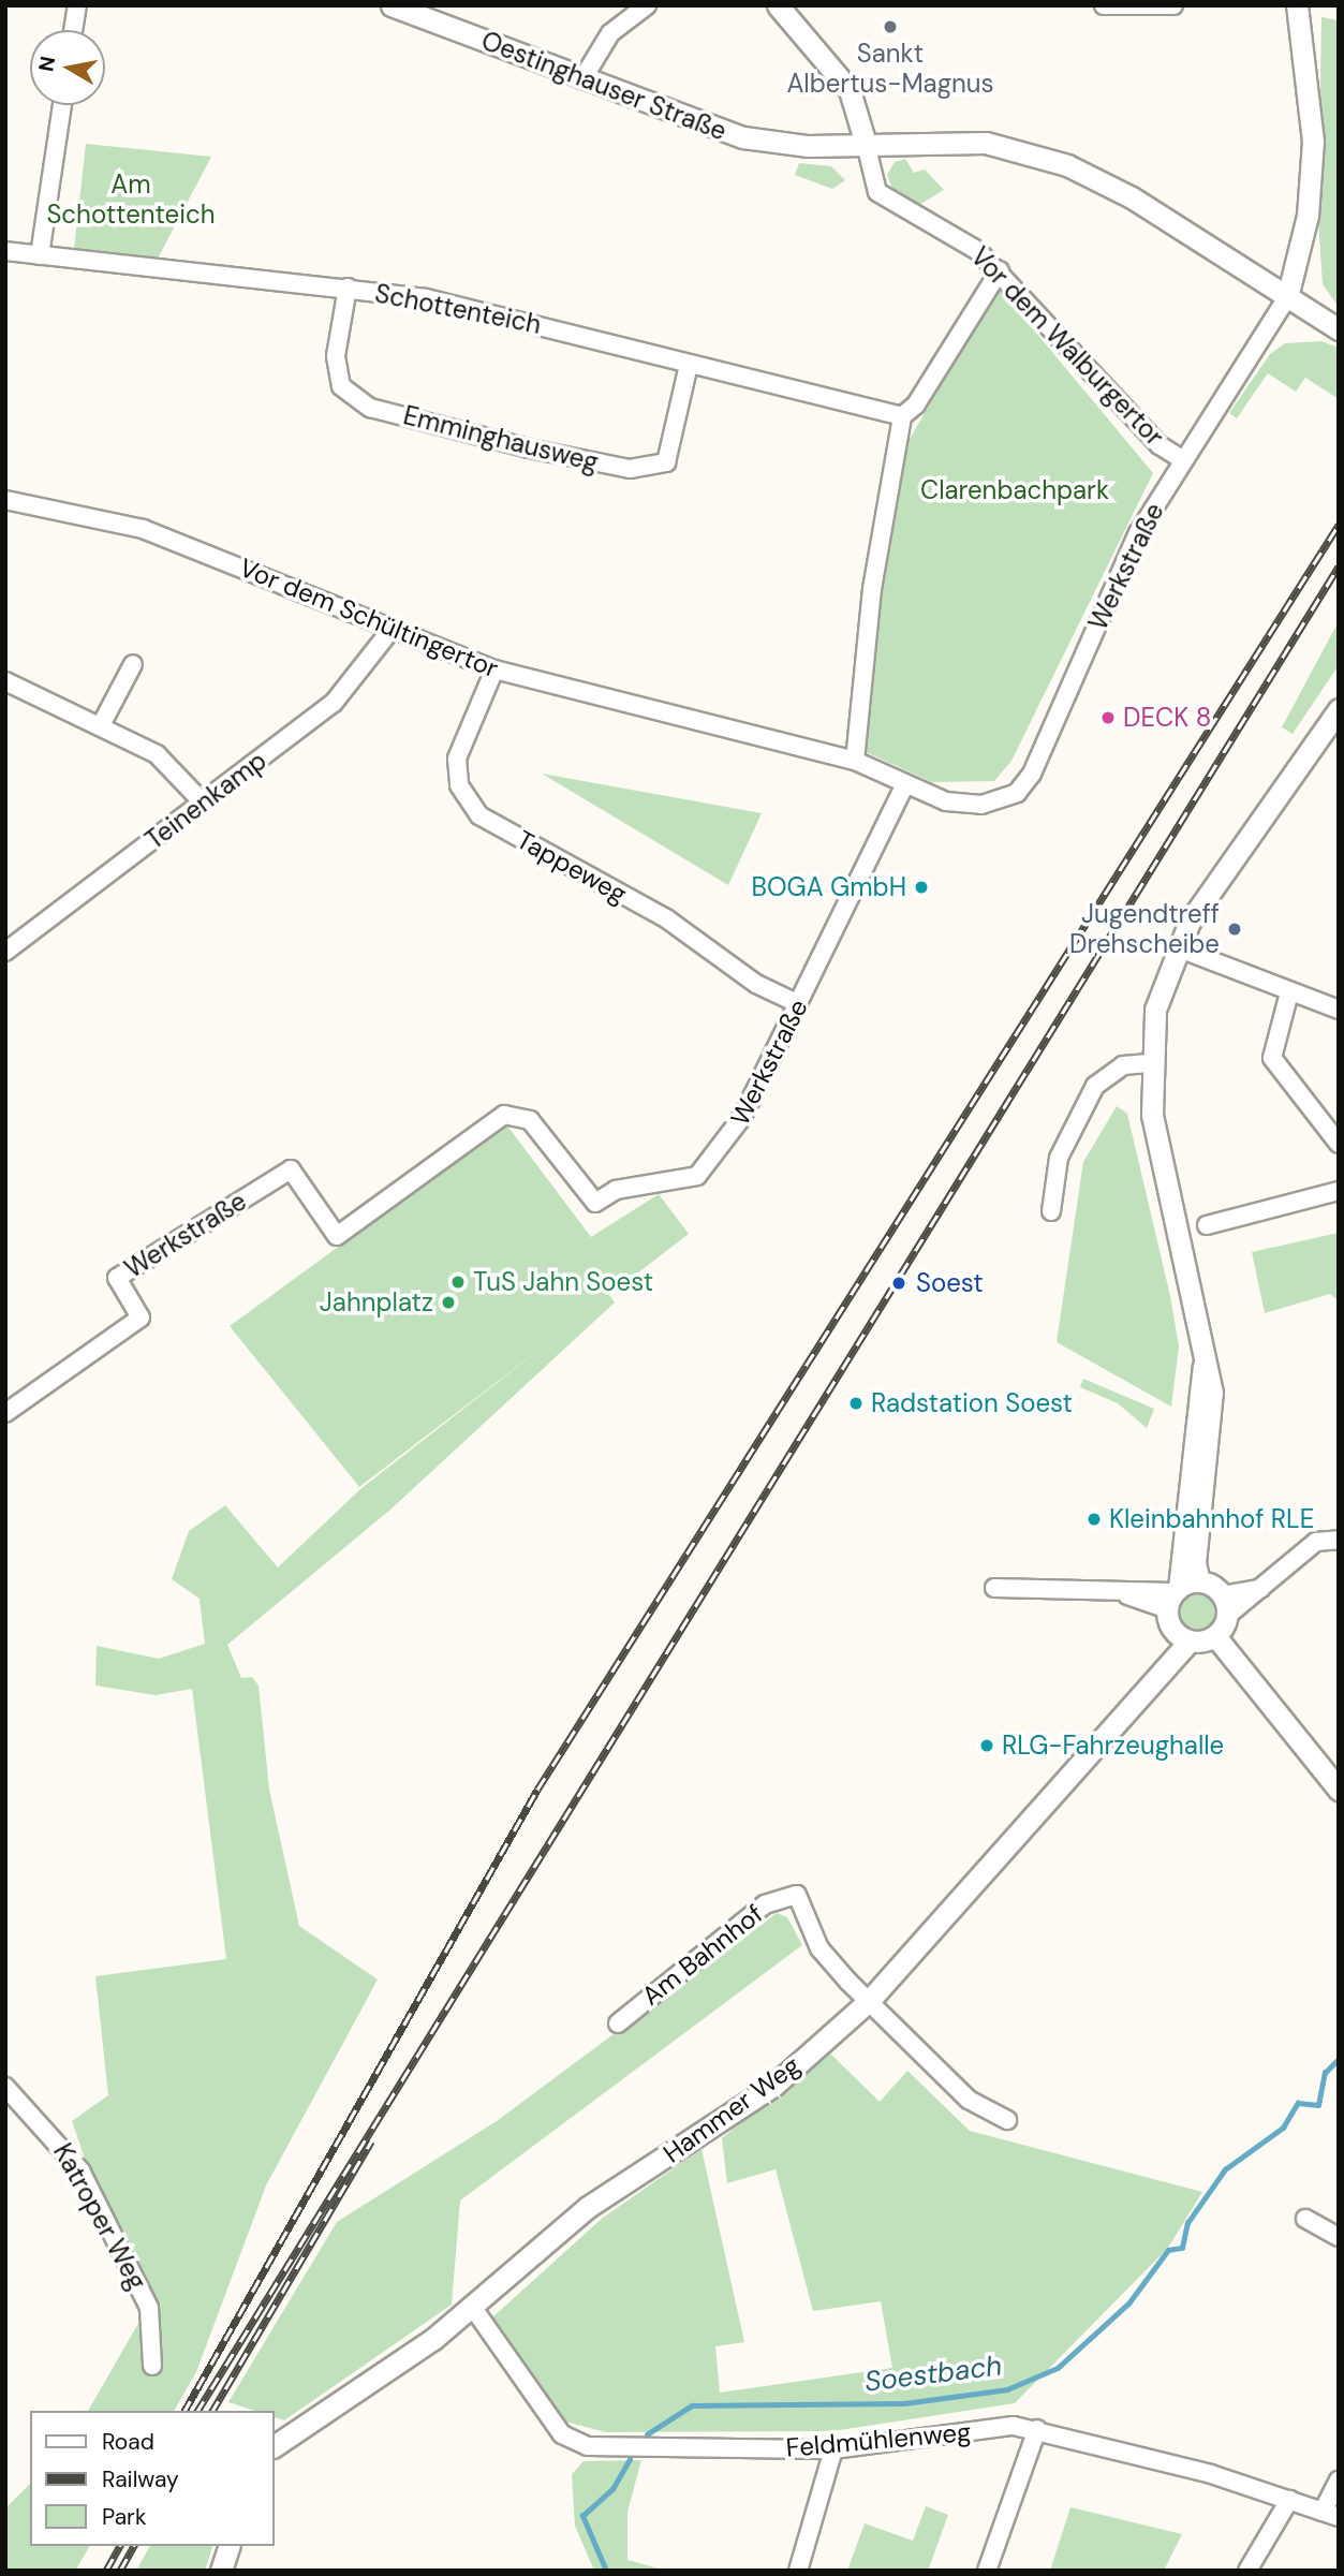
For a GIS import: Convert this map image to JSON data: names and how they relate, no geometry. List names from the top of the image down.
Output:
{
  "streets": {
    "street": [
      "Oestinghauser Straße",
      "Schottenteich",
      "Vor dem Walburgertor",
      "Emminghausweg",
      "Werkstraße",
      "Vor dem Schültingertor",
      "Teinenkamp",
      "Tappeweg",
      "Am Bahnhof",
      "Hammer Weg",
      "Katroper Weg",
      "Feldmühlenweg"
    ]
  },
  "crossings": [
    ["Oestinghauser Straße", "Vor dem Walburgertor"],
    ["Oestinghauser Straße", "Werkstraße"],
    ["Schottenteich", "Emminghausweg"],
    ["Vor dem Walburgertor", "Werkstraße"],
    ["Werkstraße", "Vor dem Schültingertor"],
    ["Werkstraße", "Tappeweg"],
    ["Vor dem Schültingertor", "Teinenkamp"],
    ["Vor dem Schültingertor", "Tappeweg"],
    ["Am Bahnhof", "Hammer Weg"],
    ["Hammer Weg", "Feldmühlenweg"]
  ],
  "water": ["Soestbach"],
  "parks": ["Am Schottenteich", "Clarenbachpark"],
  "places": [
    "Sankt Albertus-Magnus",
    "DECK 8",
    "BOGA GmbH",
    "Jugendtreff Drehscheibe",
    "TuS Jahn Soest",
    "Soest",
    "Jahnplatz",
    "Radstation Soest",
    "Kleinbahnhof RLE",
    "RLG-Fahrzeughalle"
  ],
  "legend": ["Road", "Railway", "Park"],
  "north": "left"
}
